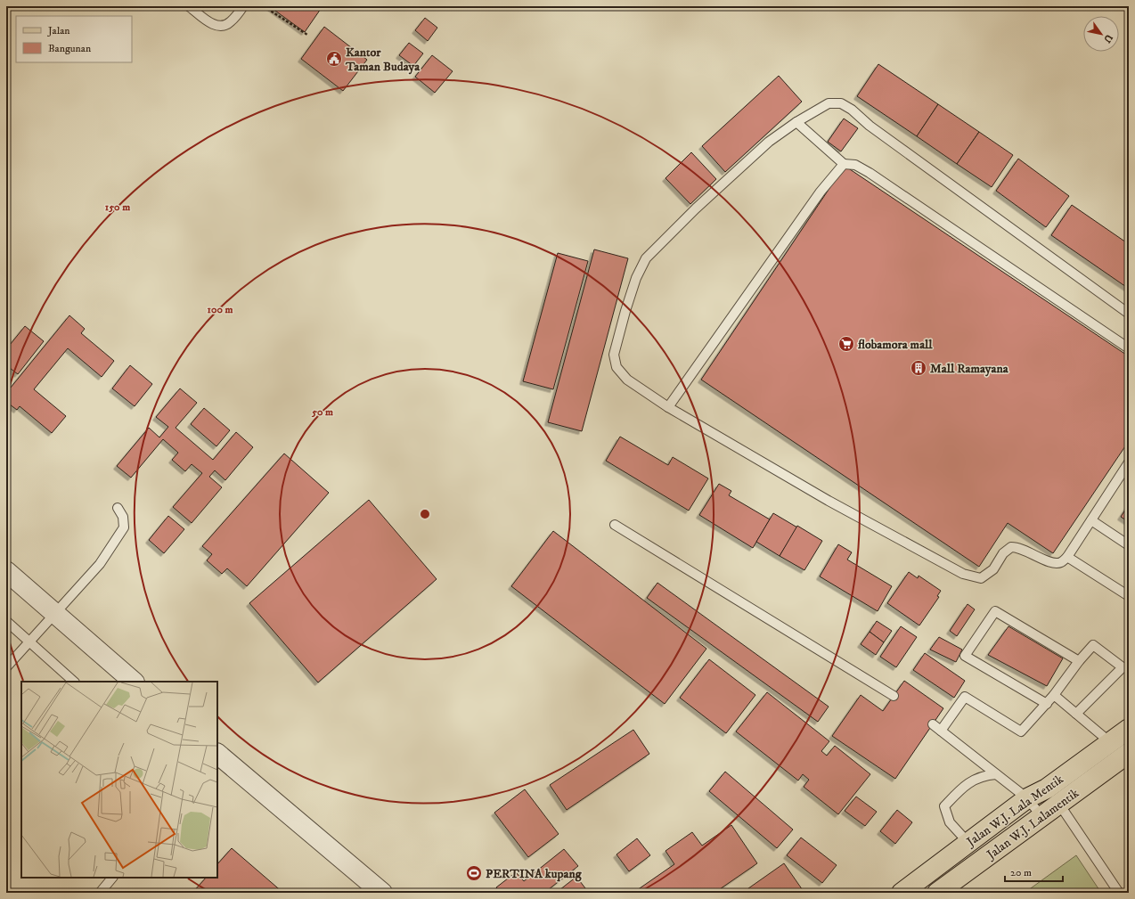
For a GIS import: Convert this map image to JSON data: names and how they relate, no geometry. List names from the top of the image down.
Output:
{
  "streets": {
    "main road": ["Jalan W.J. Lala Mentik", "Jalan W.J. Lalamentik"]
  },
  "places": {
    "public building": ["Kantor Taman Budaya"],
    "supermarket": ["flobamora mall"],
    "building": ["Mall Ramayana"],
    "sports": ["PERTINA kupang"]
  },
  "legend": ["Jalan", "Bangunan"],
  "scale_bar": "20 m",
  "north": "bottom right",
  "rings": ["150 m", "100 m", "50 m"]
}
